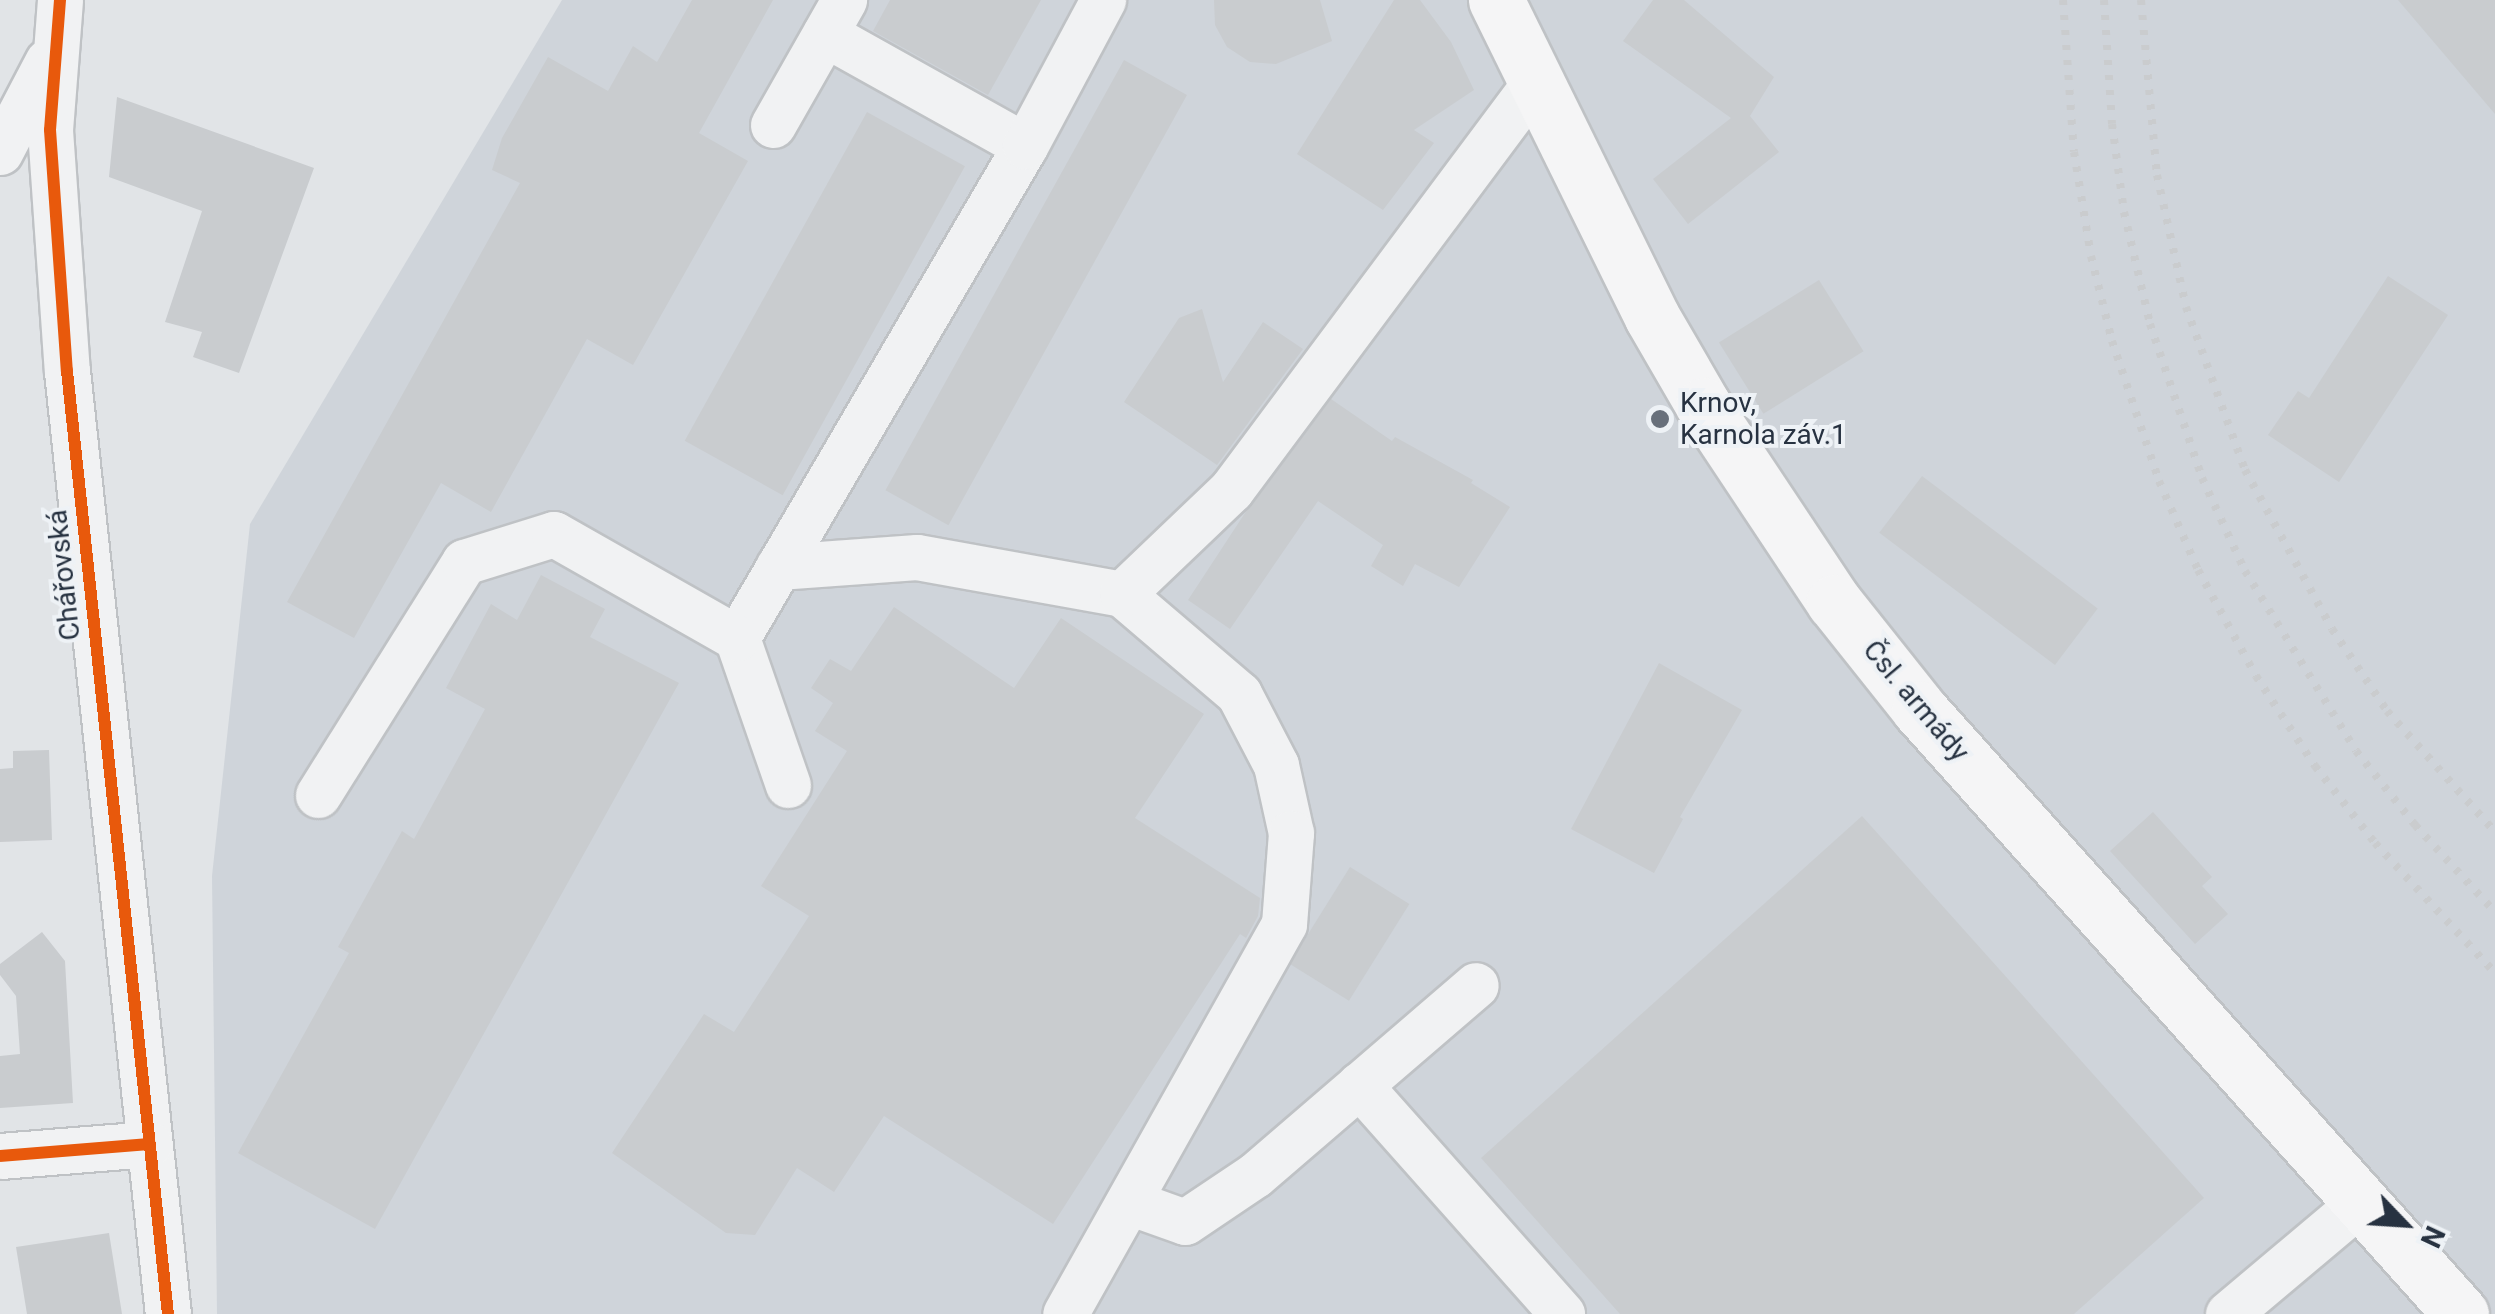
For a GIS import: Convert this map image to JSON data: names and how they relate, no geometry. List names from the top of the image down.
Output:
{
  "streets": {
    "main road": ["Čsl. armády"],
    "street": ["Chářovská"]
  },
  "places": ["Krnov, Karnola záv.1"],
  "north": "bottom right"
}
